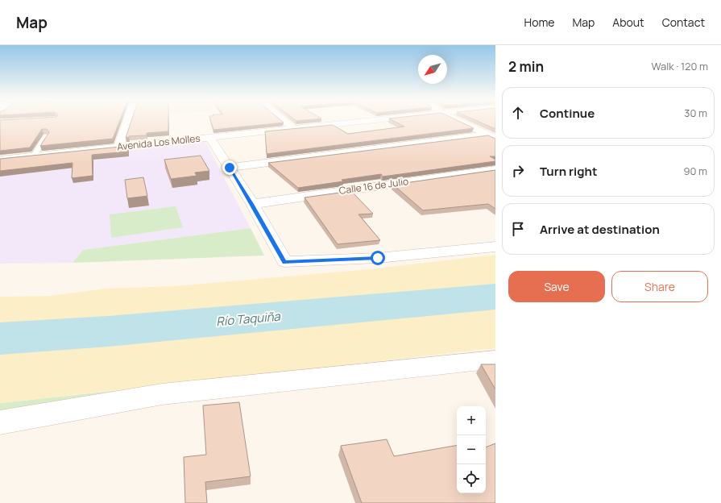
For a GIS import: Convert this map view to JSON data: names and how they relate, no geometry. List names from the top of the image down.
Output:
{
  "streets": {
    "street": ["Avenida Los Molles", "Calle 16 de Julio"]
  },
  "water": ["Río Taquiña"],
  "north": "bottom left",
  "page": {
    "header": "Map",
    "nav": [
      "Home",
      "Map",
      "About",
      "Contact"
    ],
    "heading": ["2 min", "Walk · 120 m"],
    "list": [
      ["Continue", "30 m"],
      ["Turn right", "90 m"],
      "Arrive at destination"
    ],
    "buttons": ["Save", "Share"],
    "map_buttons": ["+", "−"]
  }
}
